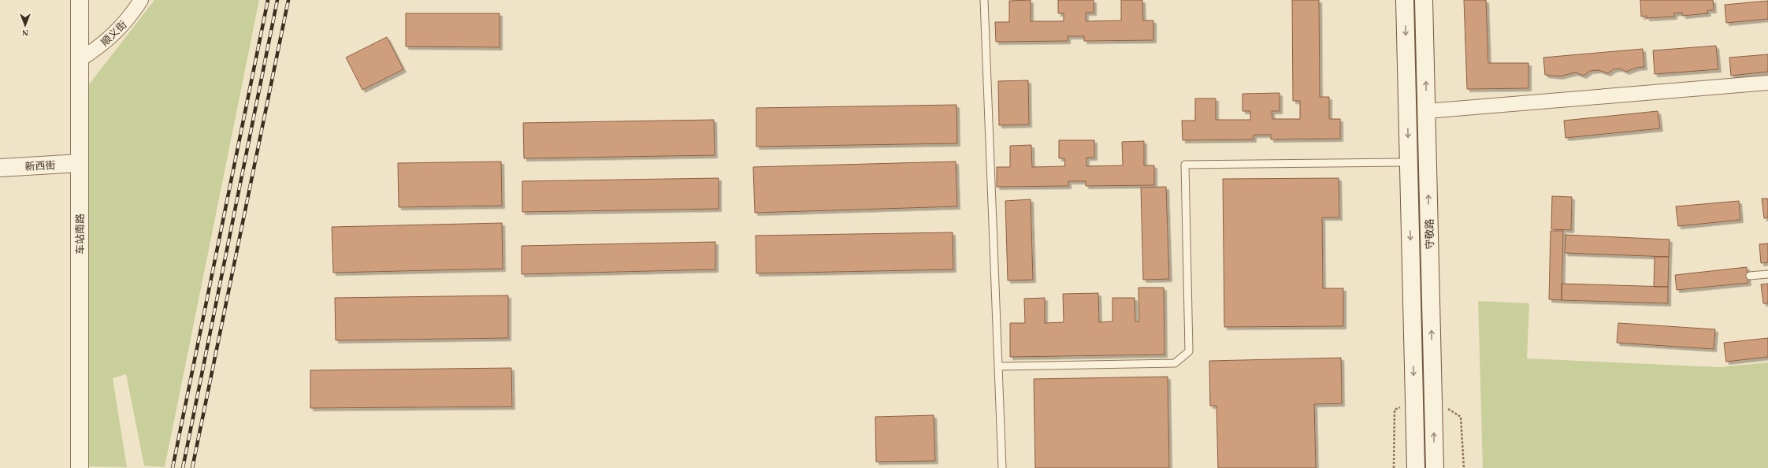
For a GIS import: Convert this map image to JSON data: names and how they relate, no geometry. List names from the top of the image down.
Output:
{
  "streets": {
    "main road": ["新西街", "车站南路", "守敬路"],
    "street": ["顺义街"]
  },
  "crossings": [
    ["顺义街", "车站南路"],
    ["新西街", "车站南路"]
  ],
  "north": "bottom"
}
